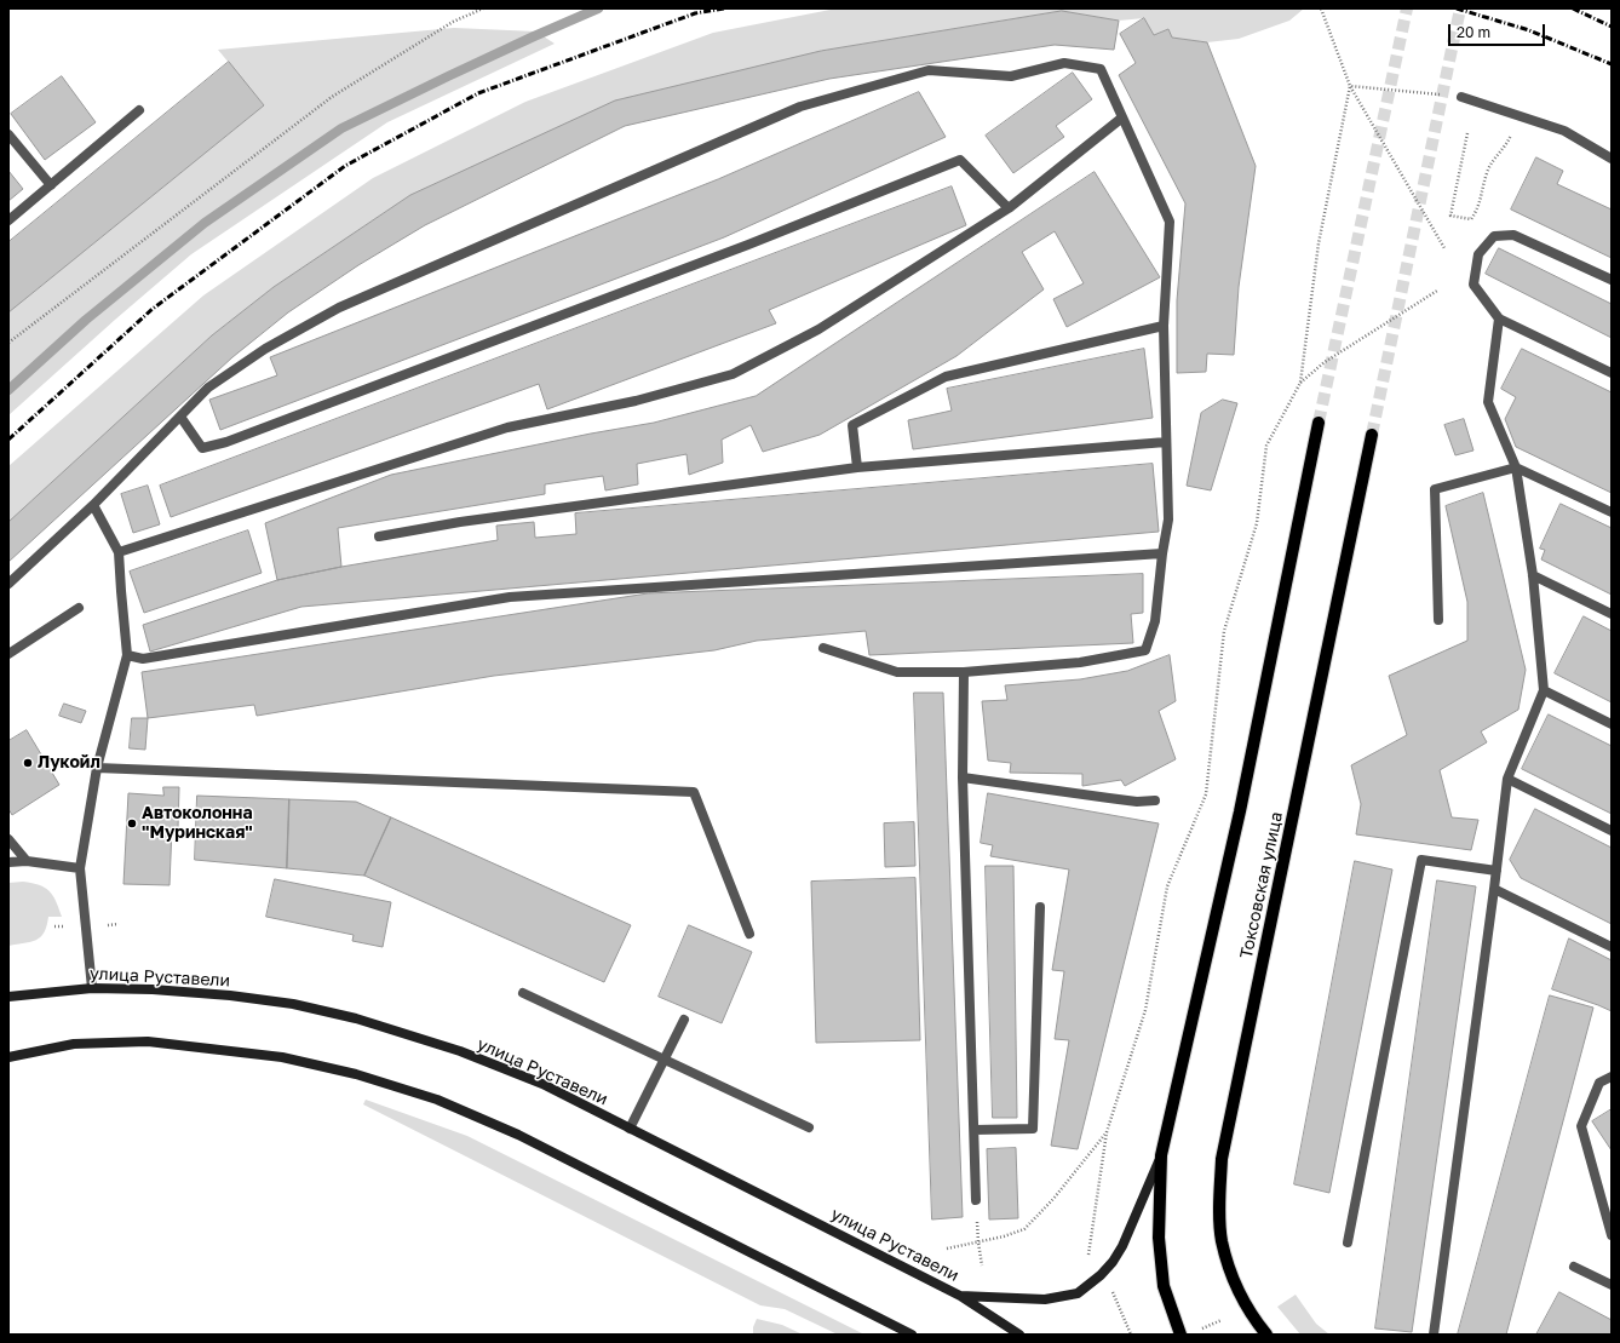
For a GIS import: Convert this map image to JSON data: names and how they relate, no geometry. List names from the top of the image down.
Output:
{
  "streets": {
    "main road": ["Токсовская улица", "улица Руставели"]
  },
  "places": ["Лукойл", "Автоколонна \"Муринская\""],
  "scale_bar": "20 m"
}
